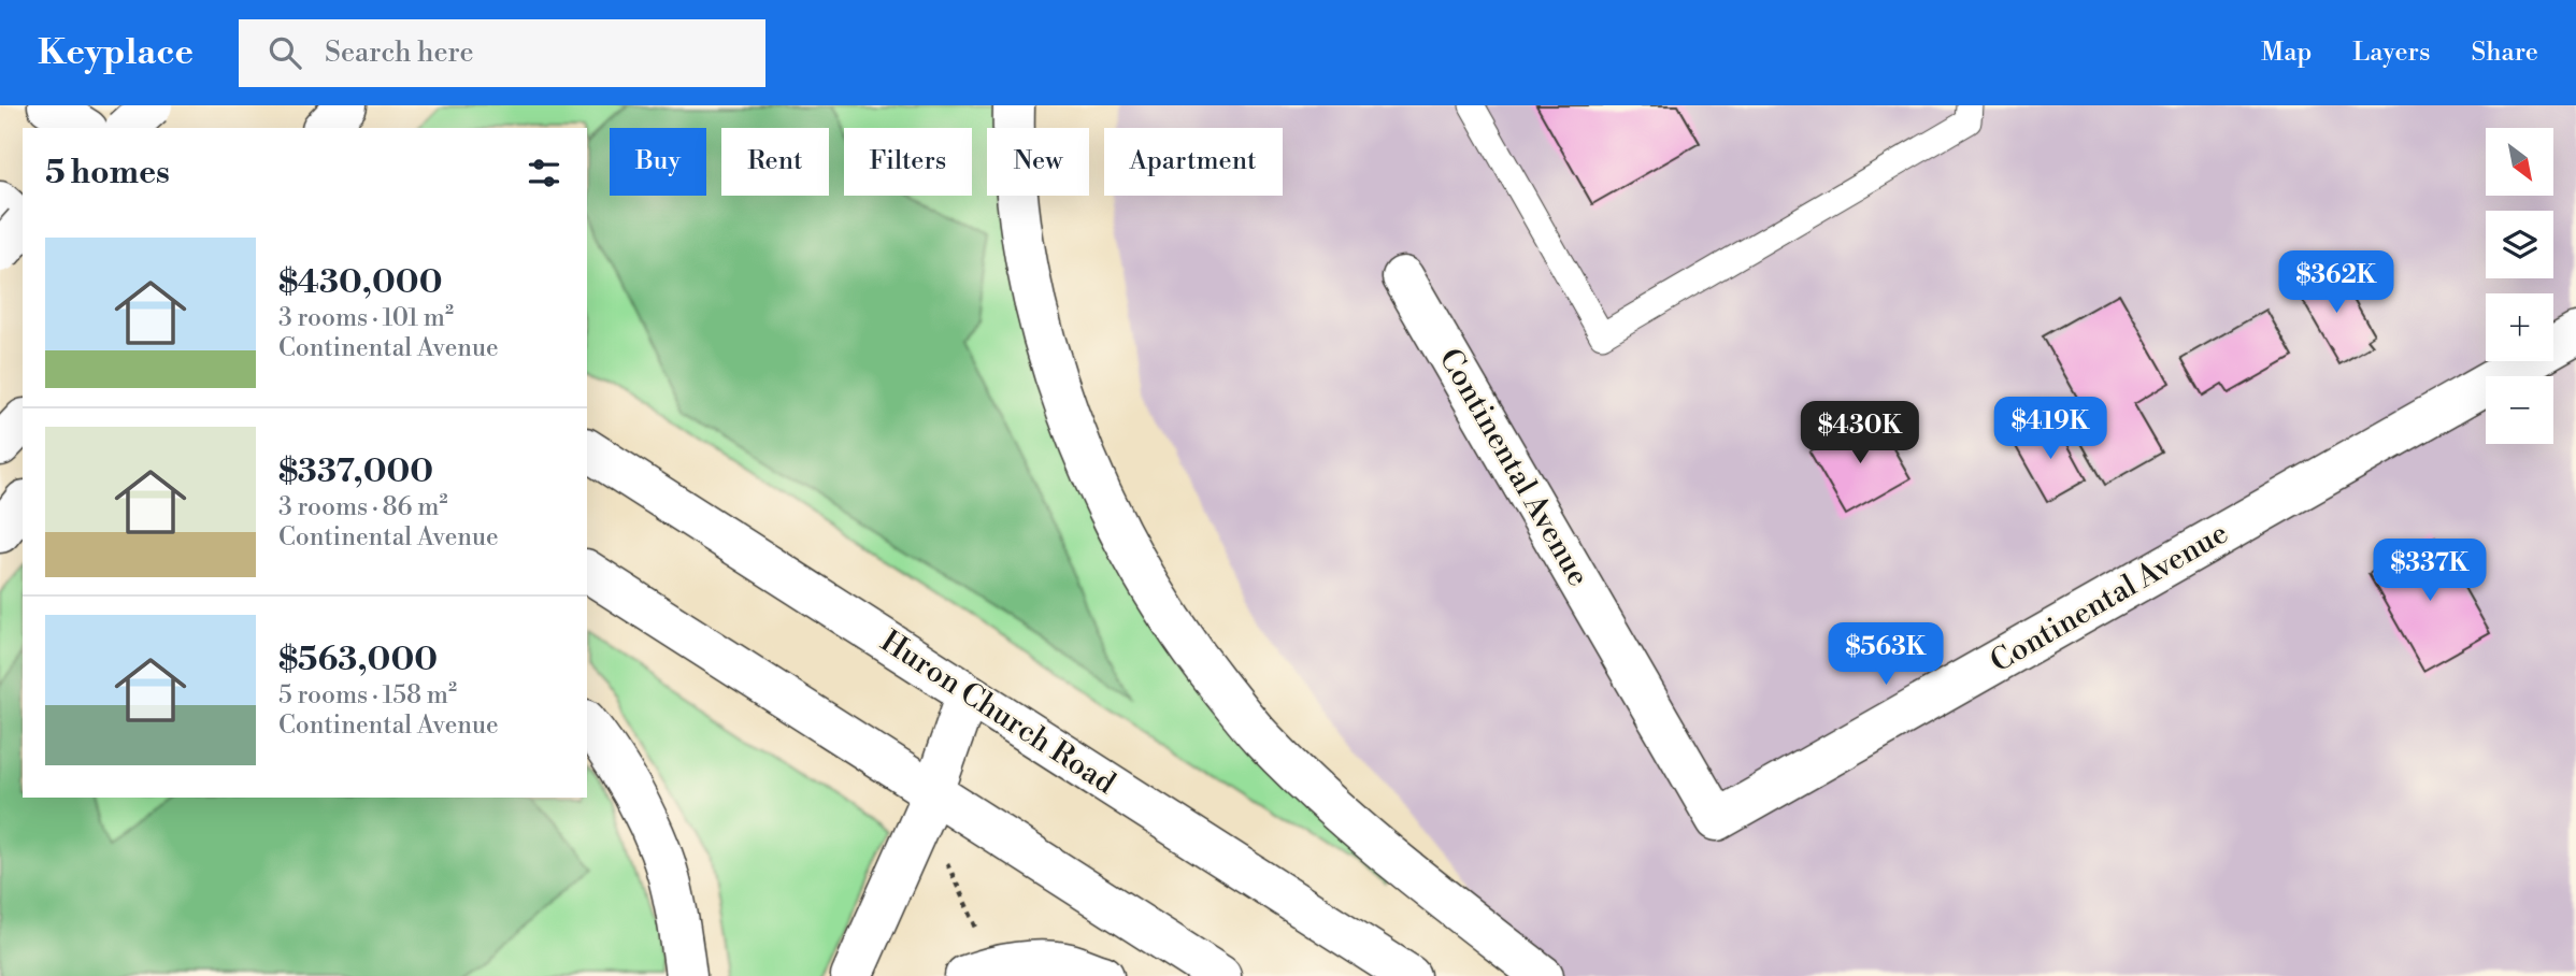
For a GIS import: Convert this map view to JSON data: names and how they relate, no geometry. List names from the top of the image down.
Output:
{
  "streets": {
    "main road": ["Continental Avenue", "Huron Church Road"]
  },
  "north": "bottom right",
  "page": {
    "header": "Keyplace",
    "search": "Search here",
    "nav": ["Map", "Layers", "Share"],
    "map_buttons": ["+", "−"],
    "chip": [
      "Buy",
      "Rent",
      "Filters",
      "New",
      "Apartment"
    ],
    "heading": "5 homes",
    "list": [
      {
        "name": "$430,000",
        "note": "3 rooms · 101 m² · Continental Avenue"
      },
      {
        "name": "$337,000",
        "note": "3 rooms · 86 m² · Continental Avenue"
      },
      {
        "name": "$563,000",
        "note": "5 rooms · 158 m² · Continental Avenue"
      }
    ],
    "price": [
      "$362K",
      "$419K",
      "$430K",
      "$337K",
      "$563K"
    ]
  }
}
